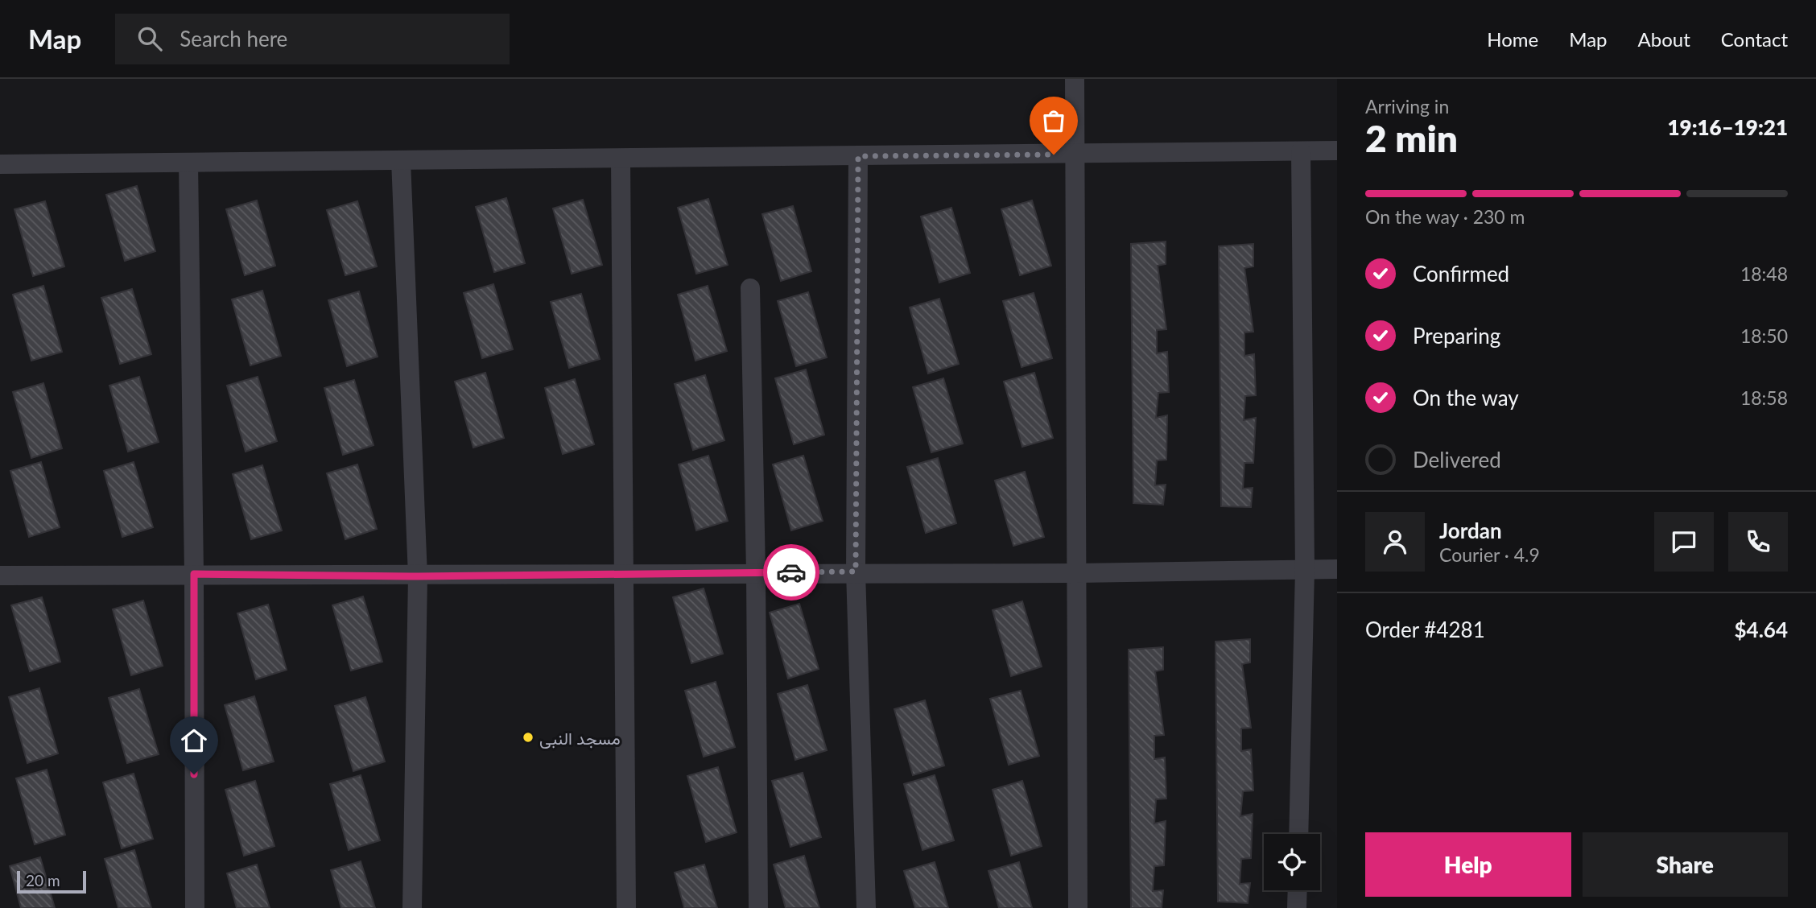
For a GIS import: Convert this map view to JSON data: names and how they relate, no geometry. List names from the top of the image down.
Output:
{
  "places": ["مسجد النبی"],
  "scale_bar": "20 m",
  "page": {
    "header": "Map",
    "search": "Search here",
    "nav": [
      "Home",
      "Map",
      "About",
      "Contact"
    ],
    "heading": ["2 min", "Arriving in", "19:16–19:21"],
    "panel": [
      "Jordan",
      "Courier · 4.9",
      "Order #4281",
      "$4.64"
    ],
    "bar": "On the way · 230 m",
    "list": [
      ["Confirmed", "18:48"],
      ["Preparing", "18:50"],
      ["On the way", "18:58"],
      "Delivered"
    ],
    "buttons": ["Help", "Share"],
    "scale": "20 m"
  }
}
